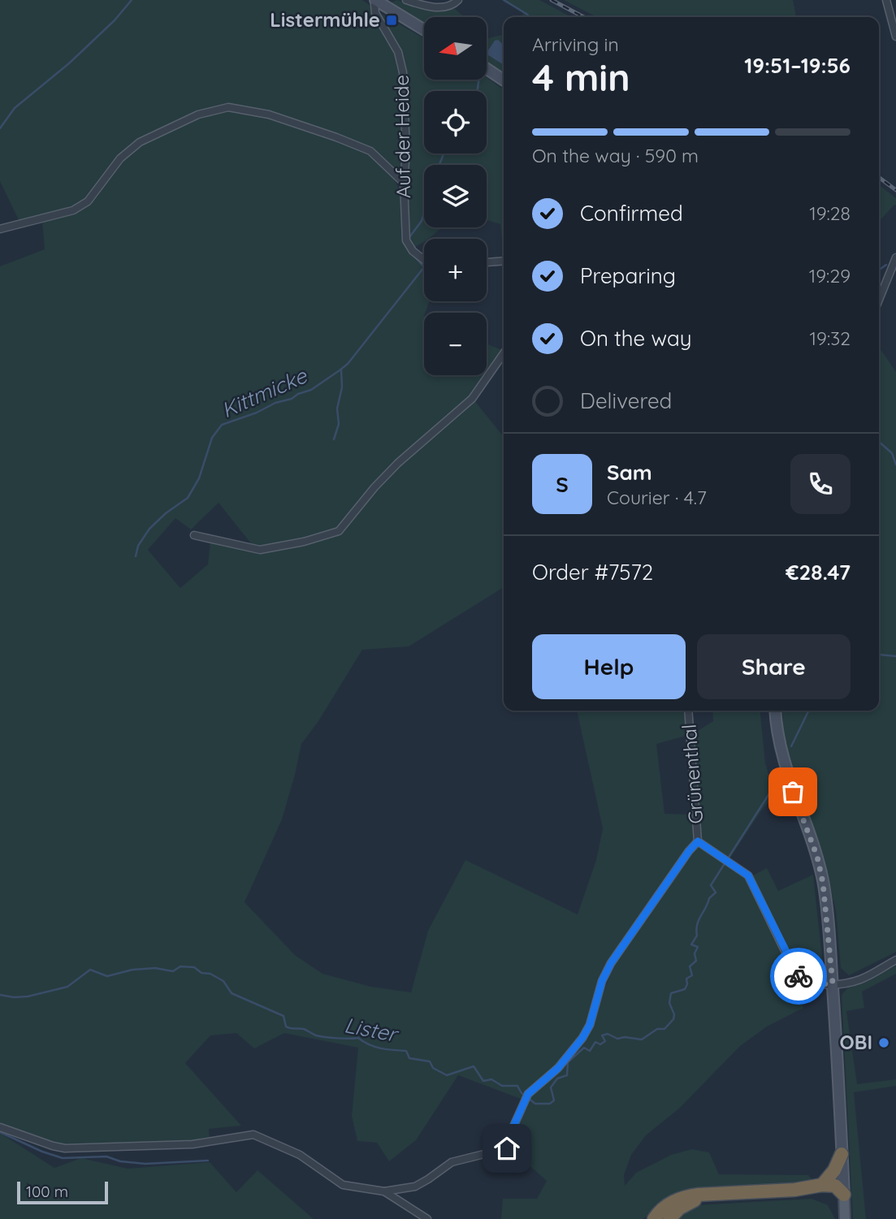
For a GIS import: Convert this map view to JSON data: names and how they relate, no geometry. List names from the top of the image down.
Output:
{
  "streets": {
    "street": ["Auf der Heide", "Grünenthal"]
  },
  "water": ["Kittmicke", "Lister"],
  "places": {
    "transit": ["Listermühle"],
    "other": ["OBI"]
  },
  "scale_bar": "100 m",
  "north": "left",
  "page": {
    "map_buttons": ["+", "−"],
    "heading": ["4 min", "Arriving in", "19:51–19:56"],
    "panel": [
      "Sam",
      "Courier · 4.7",
      "Order #7572",
      "€28.47"
    ],
    "bar": "On the way · 590 m",
    "list": [
      ["Confirmed", "19:28"],
      ["Preparing", "19:29"],
      ["On the way", "19:32"],
      "Delivered"
    ],
    "round": "S",
    "buttons": ["Help", "Share"],
    "scale": "100 m"
  }
}
